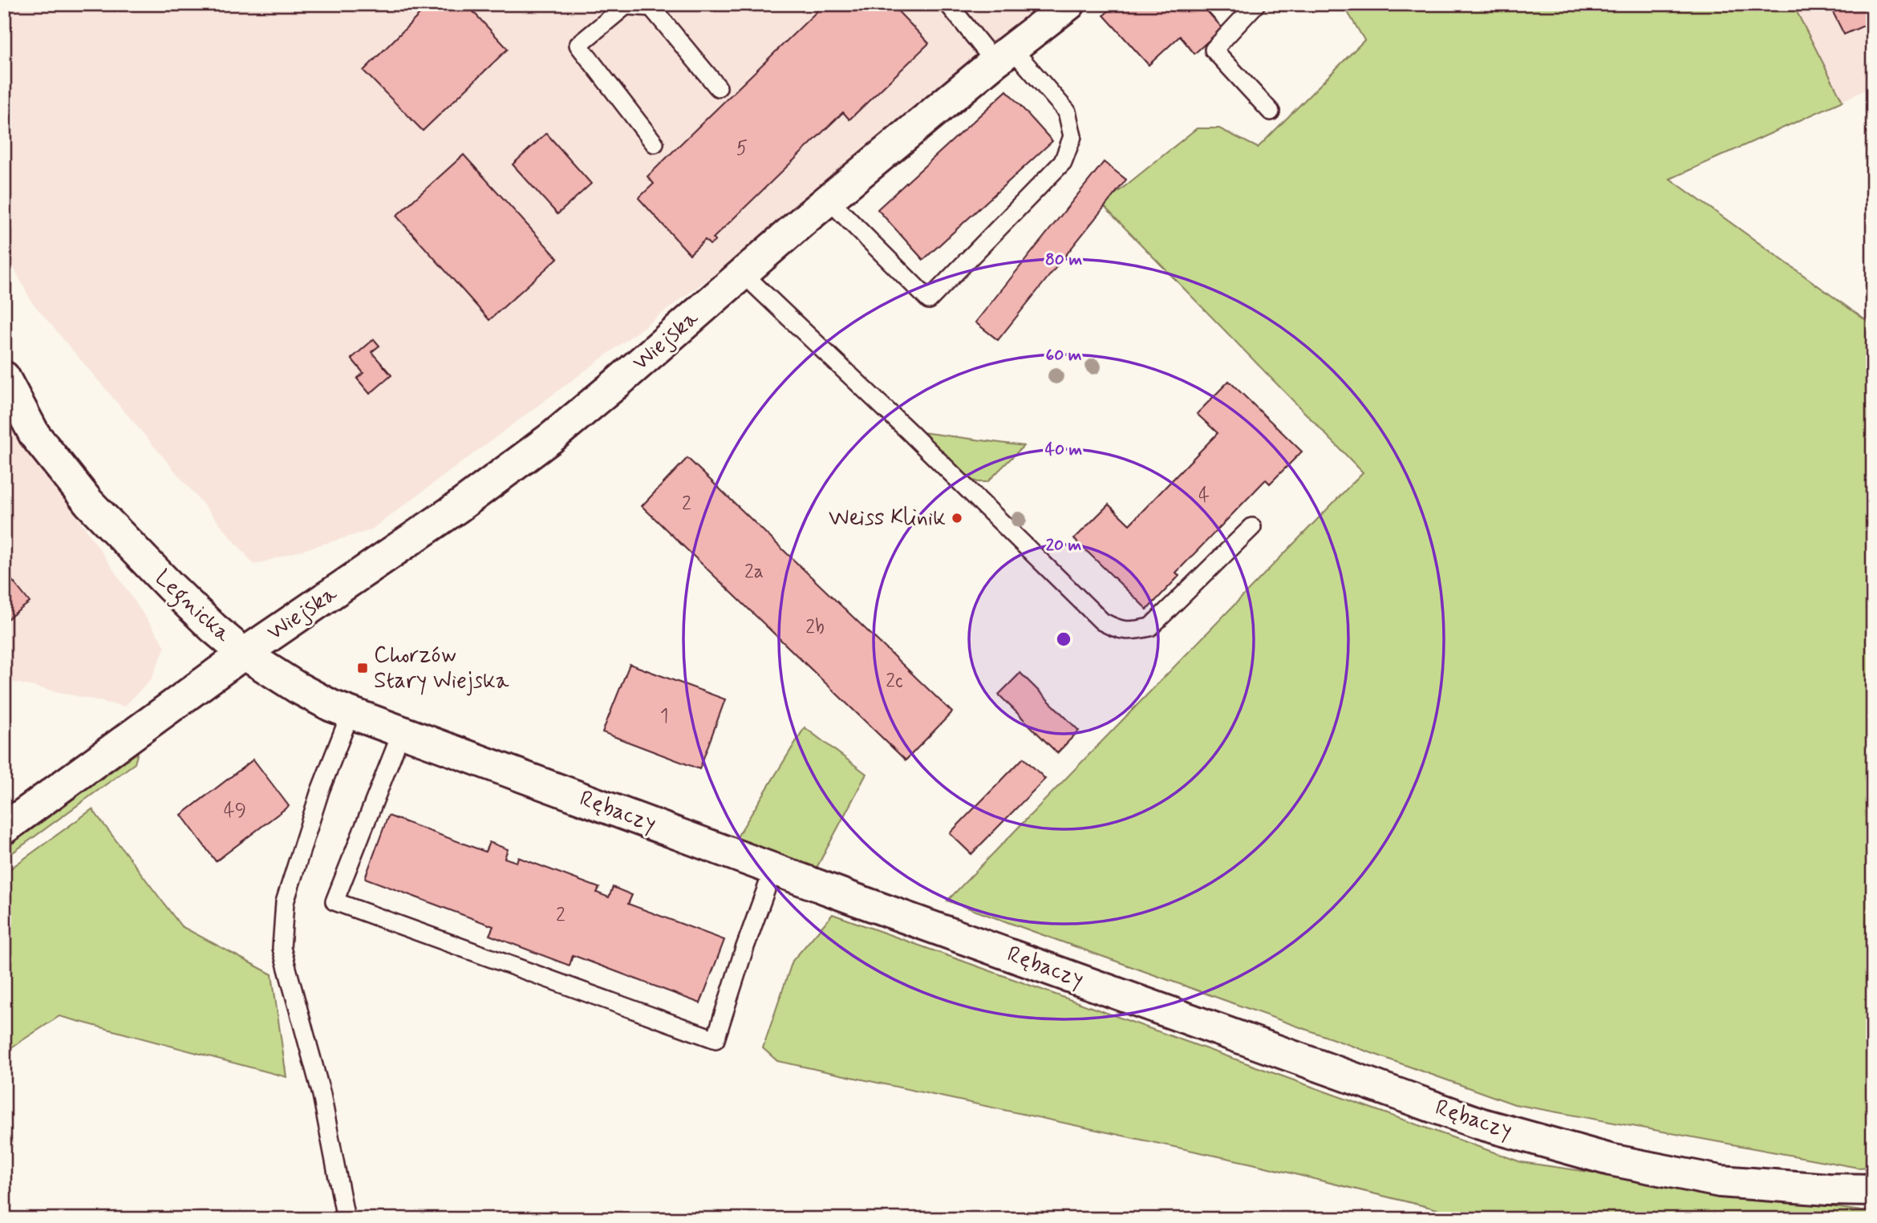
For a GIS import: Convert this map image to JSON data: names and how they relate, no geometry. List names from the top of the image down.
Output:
{
  "streets": {
    "street": ["Wiejska", "Legnicka", "Rębaczy"]
  },
  "crossings": [
    ["Wiejska", "Legnicka"],
    ["Wiejska", "Rębaczy"],
    ["Legnicka", "Rębaczy"]
  ],
  "places": {
    "other": ["Weiss Klinik"],
    "transit": ["Chorzów Stary Wiejska"]
  },
  "house_numbers": [
    "5",
    "4",
    "2",
    "2a",
    "2b",
    "2c",
    "1",
    "49",
    "2"
  ],
  "rings": [
    "80 m",
    "60 m",
    "40 m",
    "20 m"
  ]
}
